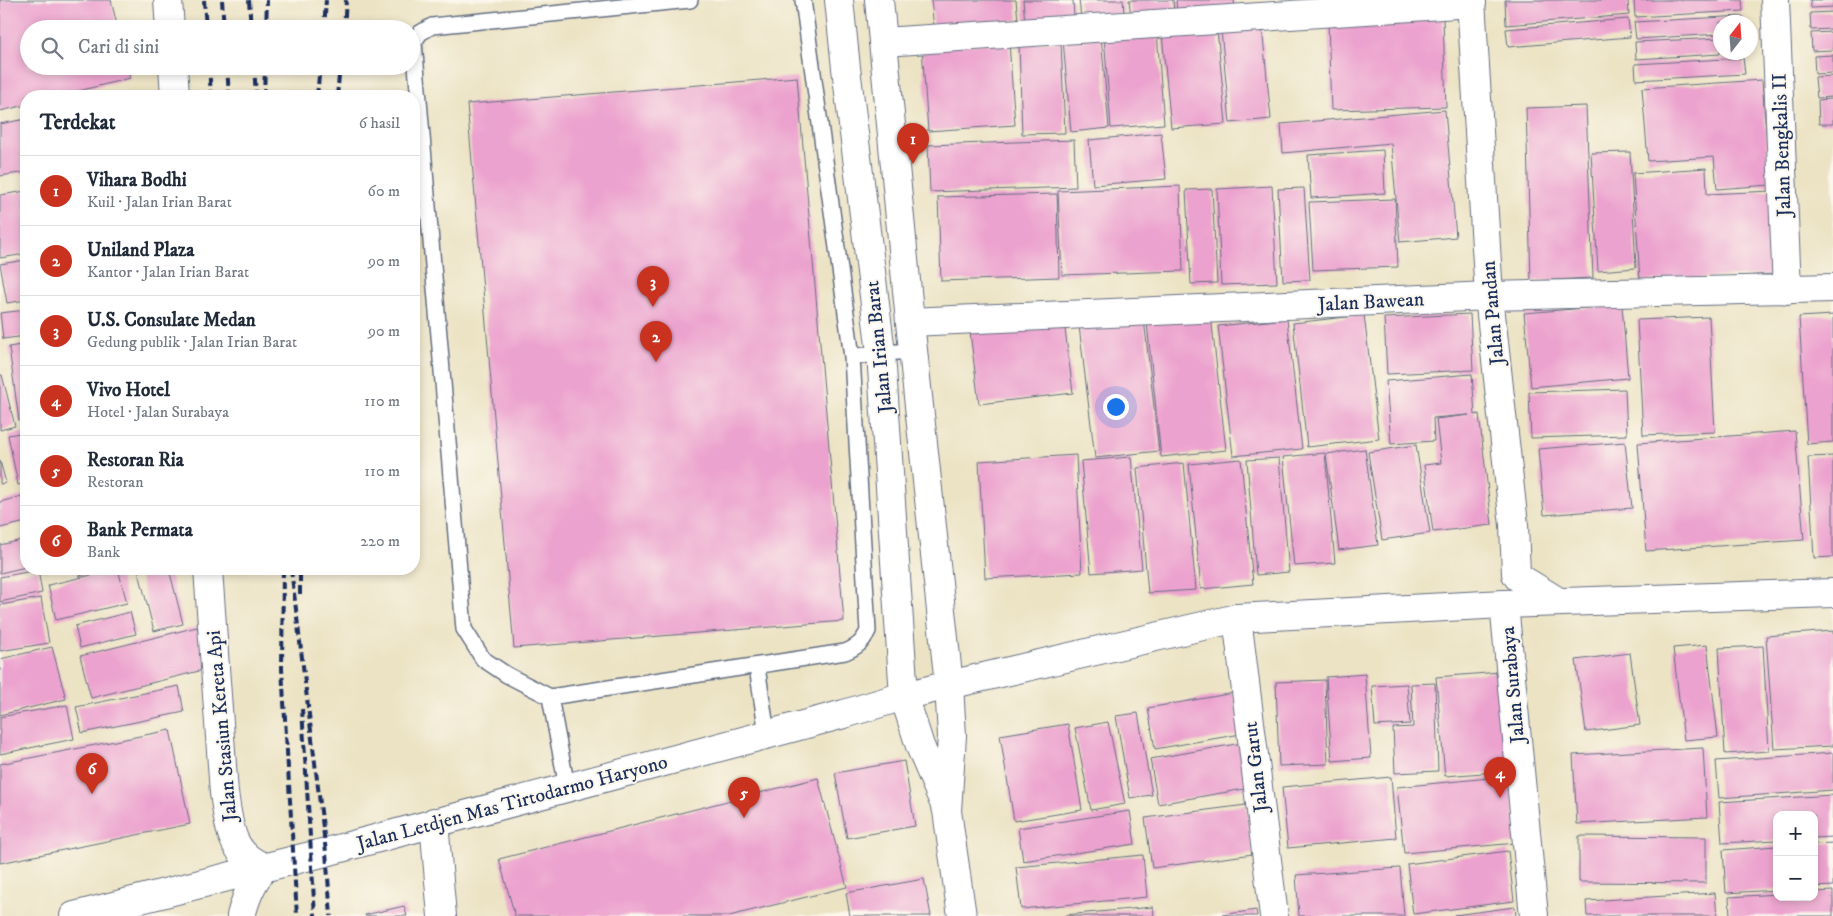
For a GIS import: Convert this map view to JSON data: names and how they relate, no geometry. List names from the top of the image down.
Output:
{
  "streets": {
    "main road": [
      "Jalan Bengkalis II",
      "Jalan Bawean",
      "Jalan Pandan",
      "Jalan Irian Barat",
      "Jalan Surabaya",
      "Jalan Stasiun Kereta Api",
      "Jalan Garut",
      "Jalan Letdjen Mas Tirtodarmo Haryono"
    ]
  },
  "crossings": [
    ["Jalan Bengkalis II", "Jalan Bawean"],
    ["Jalan Bawean", "Jalan Pandan"],
    ["Jalan Bawean", "Jalan Irian Barat"],
    ["Jalan Pandan", "Jalan Letdjen Mas Tirtodarmo Haryono"],
    ["Jalan Irian Barat", "Jalan Letdjen Mas Tirtodarmo Haryono"],
    ["Jalan Surabaya", "Jalan Letdjen Mas Tirtodarmo Haryono"],
    ["Jalan Stasiun Kereta Api", "Jalan Letdjen Mas Tirtodarmo Haryono"],
    ["Jalan Garut", "Jalan Letdjen Mas Tirtodarmo Haryono"]
  ],
  "north": "top",
  "page": {
    "search": "Cari di sini",
    "heading": ["Terdekat", "6 hasil"],
    "pins": [
      "1",
      "3",
      "2",
      "6",
      "4",
      "5"
    ],
    "list": [
      {
        "mark": "1",
        "name": "Vihara Bodhi",
        "note": "Kuil · Jalan Irian Barat",
        "value": "60 m"
      },
      {
        "mark": "2",
        "name": "Uniland Plaza",
        "note": "Kantor · Jalan Irian Barat",
        "value": "90 m"
      },
      {
        "mark": "3",
        "name": "U.S. Consulate Medan",
        "note": "Gedung publik · Jalan Irian Barat",
        "value": "90 m"
      },
      {
        "mark": "4",
        "name": "Vivo Hotel",
        "note": "Hotel · Jalan Surabaya",
        "value": "110 m"
      },
      {
        "mark": "5",
        "name": "Restoran Ria",
        "note": "Restoran",
        "value": "110 m"
      },
      {
        "mark": "6",
        "name": "Bank Permata",
        "note": "Bank",
        "value": "220 m"
      }
    ],
    "map_buttons": ["+", "−"]
  }
}
